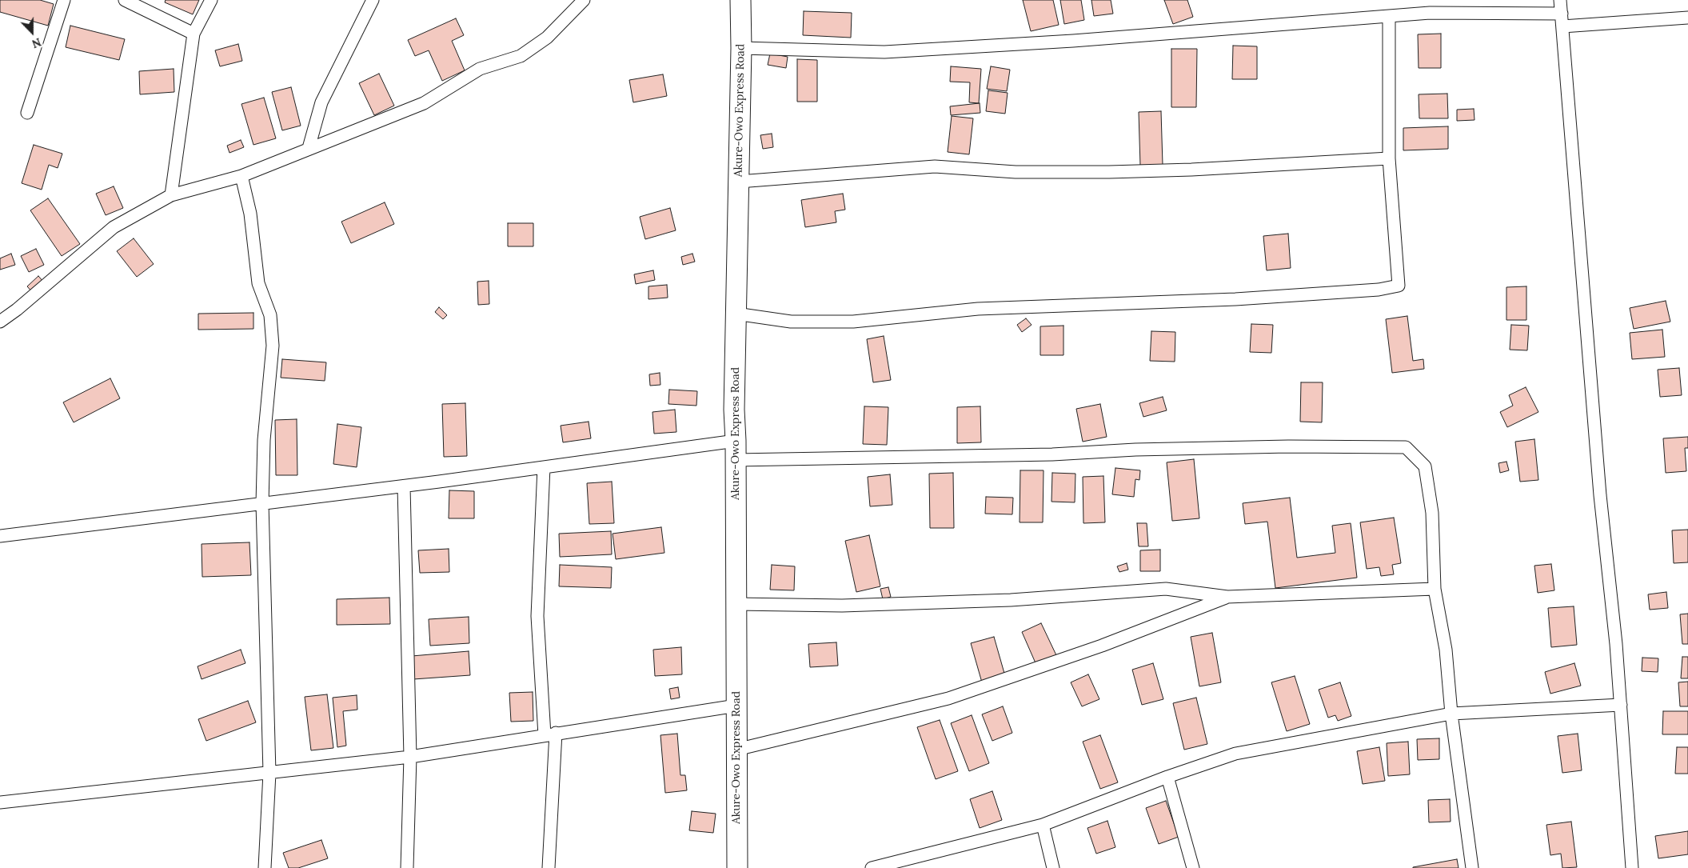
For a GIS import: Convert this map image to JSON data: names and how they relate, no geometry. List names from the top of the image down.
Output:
{
  "streets": {
    "highway": ["Akure-Owo Express Road"]
  },
  "north": "bottom"
}
